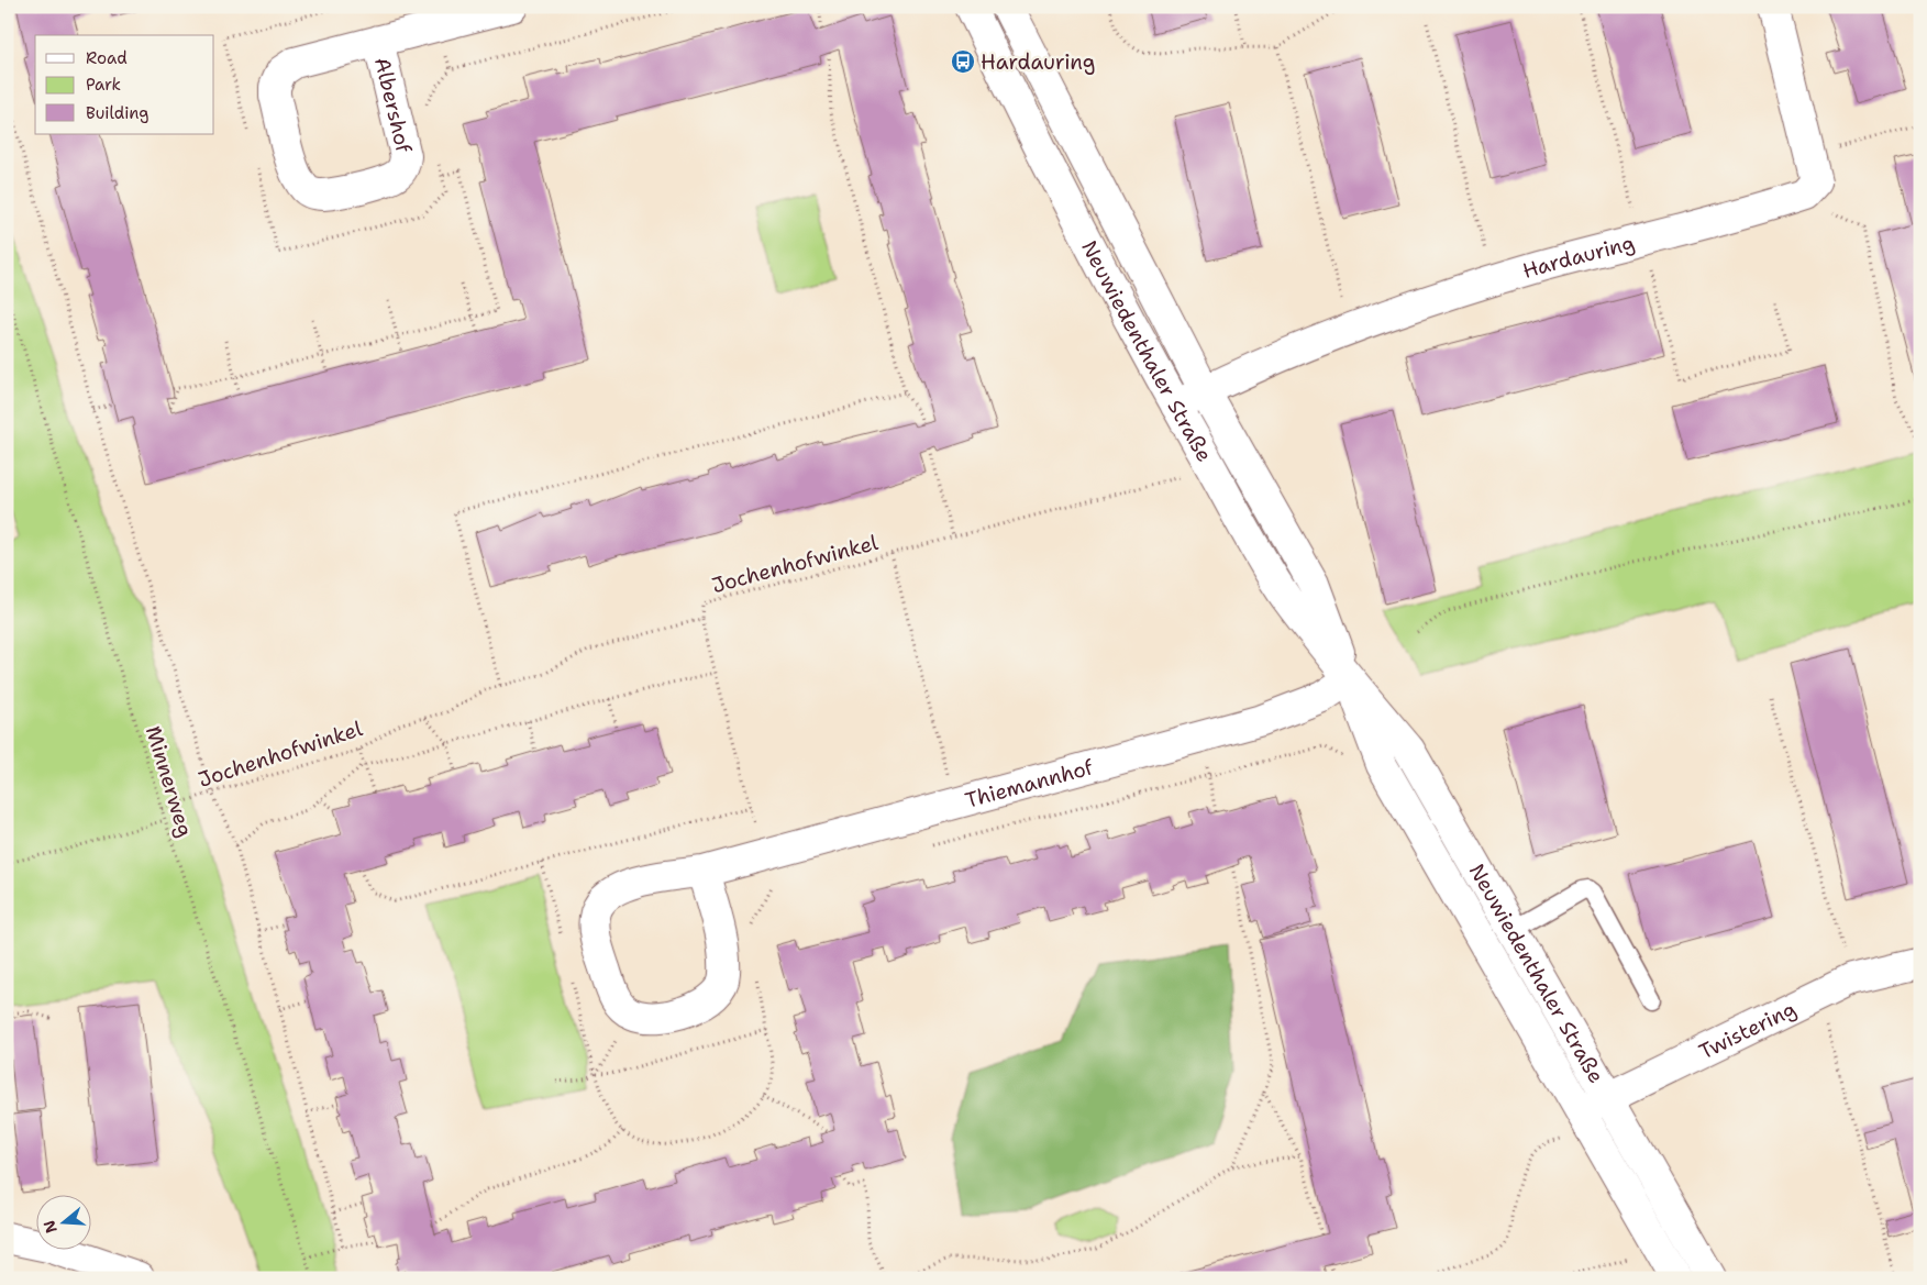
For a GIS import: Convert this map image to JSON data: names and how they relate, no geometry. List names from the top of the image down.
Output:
{
  "streets": {
    "street": [
      "Albershof",
      "Hardauring",
      "Neuwiedenthaler Straße",
      "Thiemannhof",
      "Twistering"
    ],
    "path": ["Jochenhofwinkel", "Minnerweg"]
  },
  "crossings": [
    ["Hardauring", "Neuwiedenthaler Straße"],
    ["Neuwiedenthaler Straße", "Jochenhofwinkel"],
    ["Neuwiedenthaler Straße", "Thiemannhof"],
    ["Neuwiedenthaler Straße", "Twistering"],
    ["Jochenhofwinkel", "Minnerweg"]
  ],
  "places": {
    "bus stop": ["Hardauring"]
  },
  "legend": ["Road", "Park", "Building"],
  "north": "left"
}
